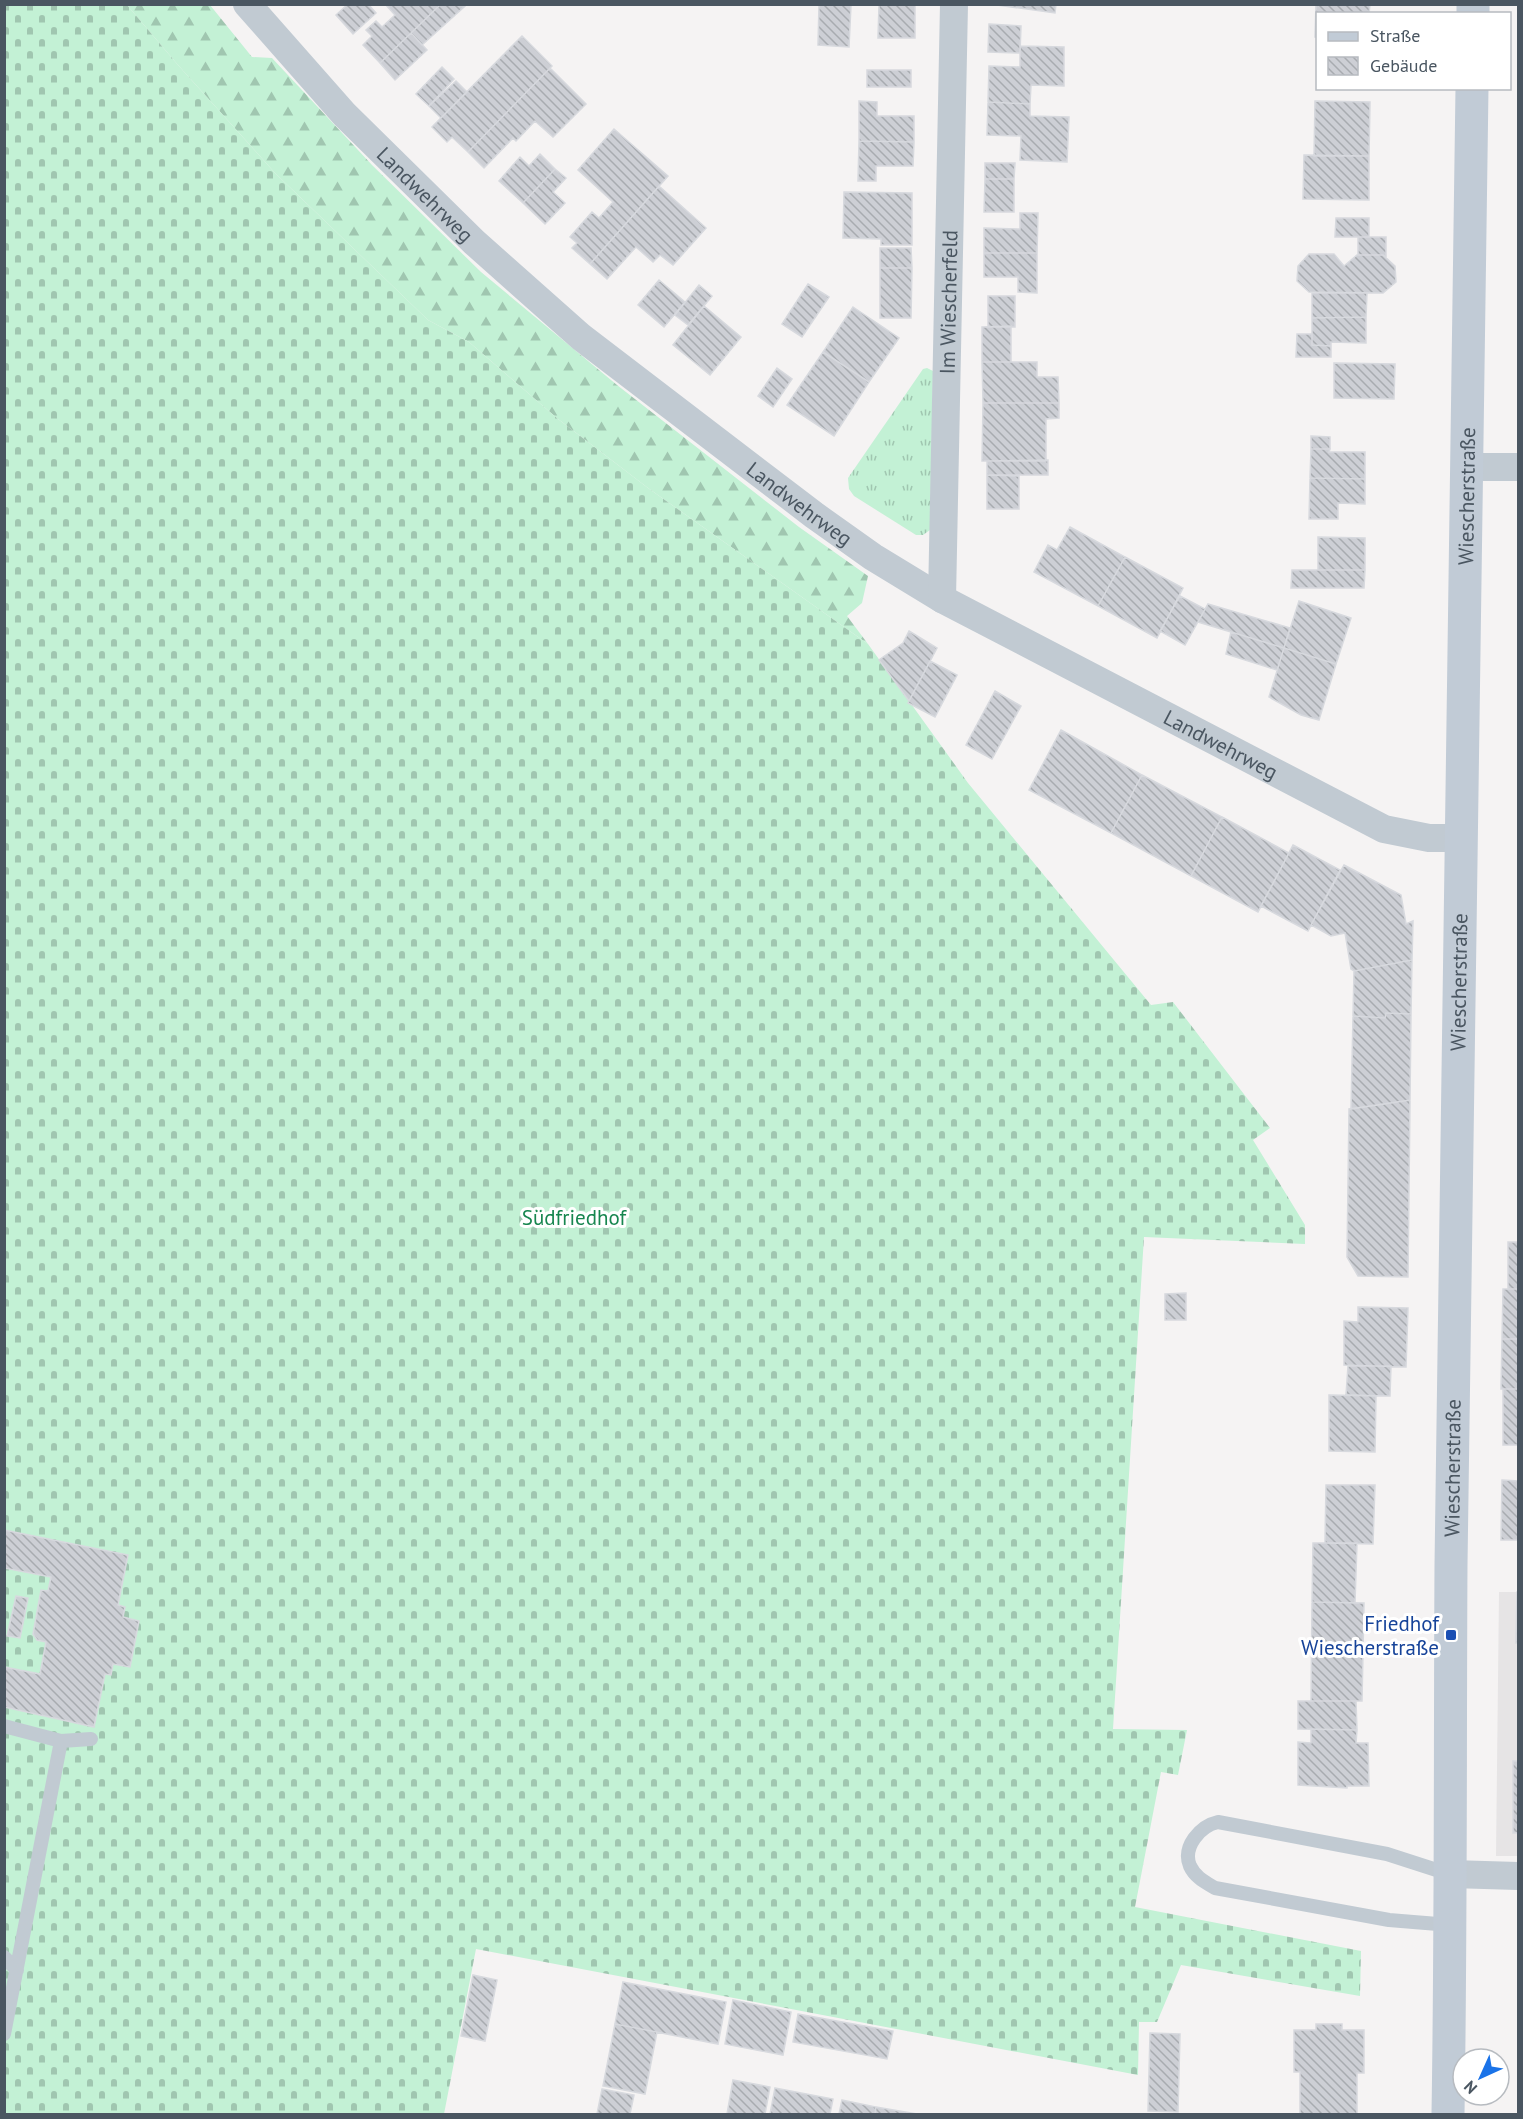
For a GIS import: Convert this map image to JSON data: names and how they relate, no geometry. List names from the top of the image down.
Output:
{
  "streets": {
    "main road": ["Wiescherstraße"],
    "street": ["Landwehrweg", "Im Wiescherfeld"]
  },
  "crossings": [
    ["Landwehrweg", "Im Wiescherfeld"],
    ["Landwehrweg", "Wiescherstraße"]
  ],
  "parks": ["Südfriedhof"],
  "places": {
    "transit": ["Friedhof Wiescherstraße"]
  },
  "legend": ["Straße", "Gebäude"],
  "north": "bottom left"
}
